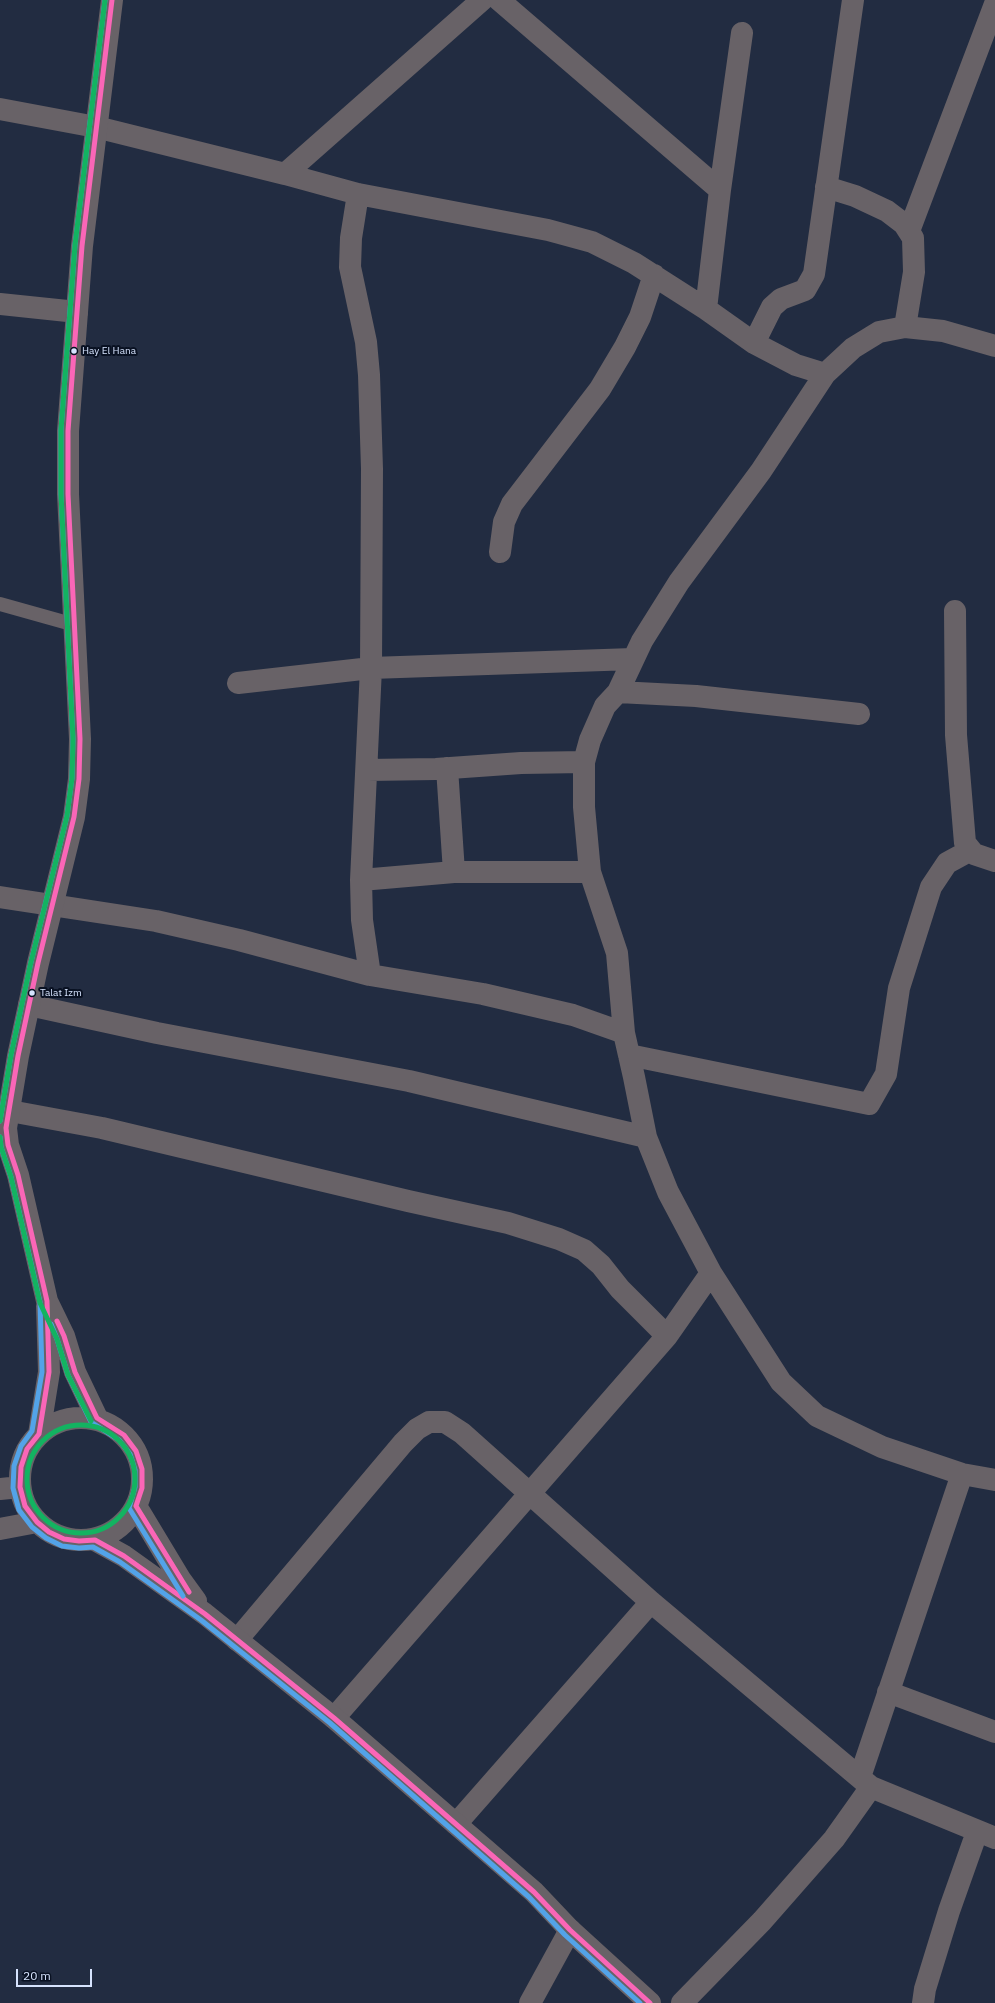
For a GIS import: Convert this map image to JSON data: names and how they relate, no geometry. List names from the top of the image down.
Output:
{
  "places": ["Hay El Hana", "Talat Izm"],
  "scale_bar": "20 m"
}
